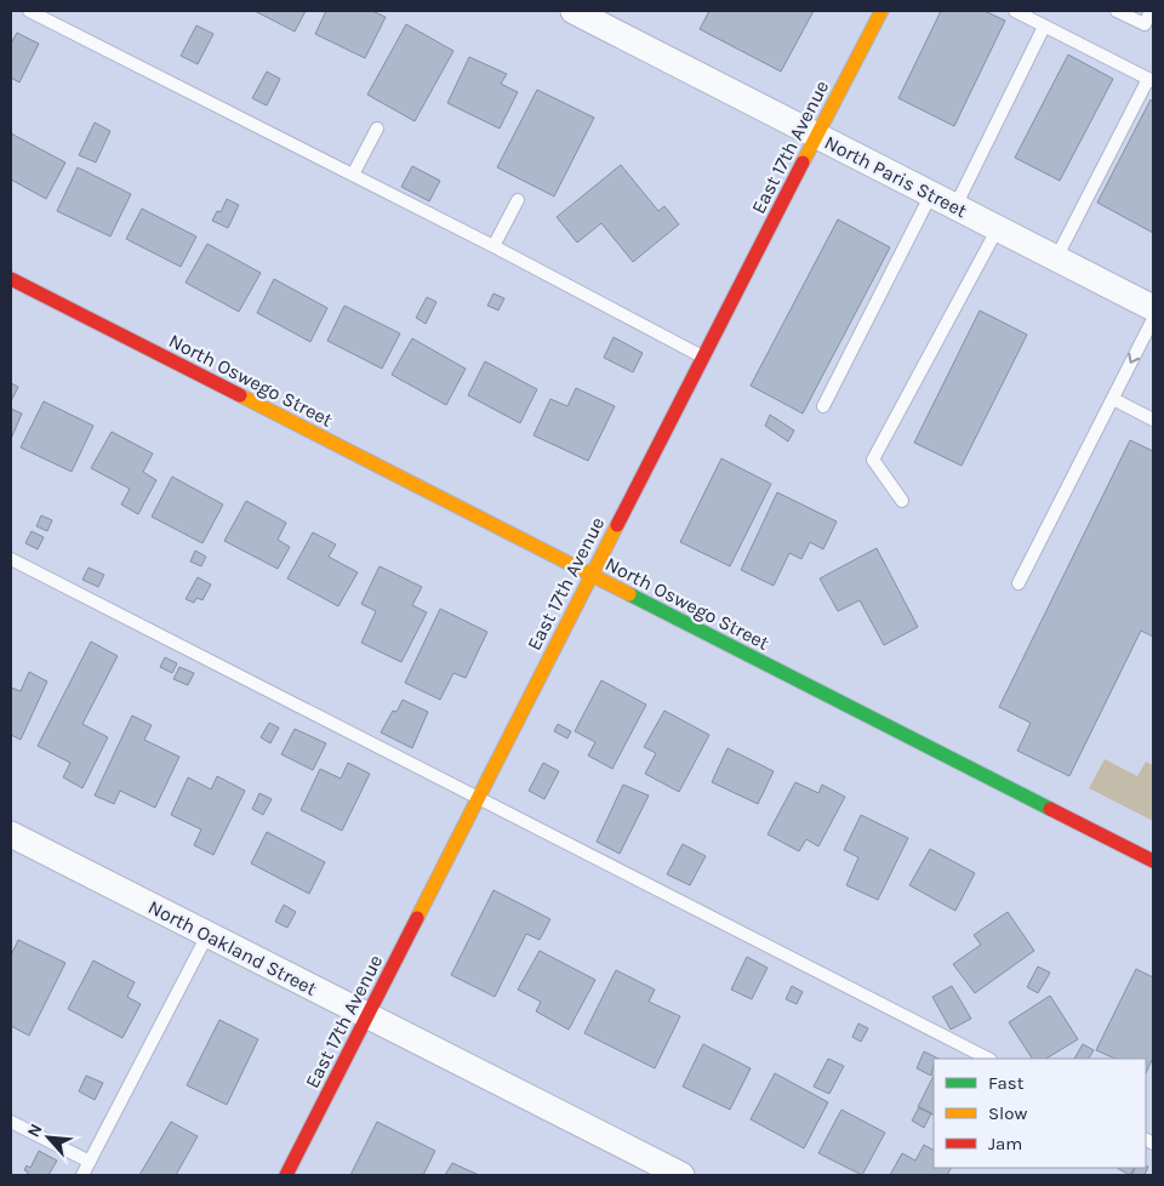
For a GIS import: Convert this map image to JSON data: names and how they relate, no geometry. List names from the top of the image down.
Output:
{
  "streets": {
    "street": [
      "East 17th Avenue",
      "North Paris Street",
      "North Oswego Street",
      "North Oakland Street"
    ]
  },
  "crossings": [
    ["East 17th Avenue", "North Paris Street"],
    ["East 17th Avenue", "North Oswego Street"],
    ["East 17th Avenue", "North Oakland Street"]
  ],
  "legend": ["Fast", "Slow", "Jam"],
  "north": "top left"
}
